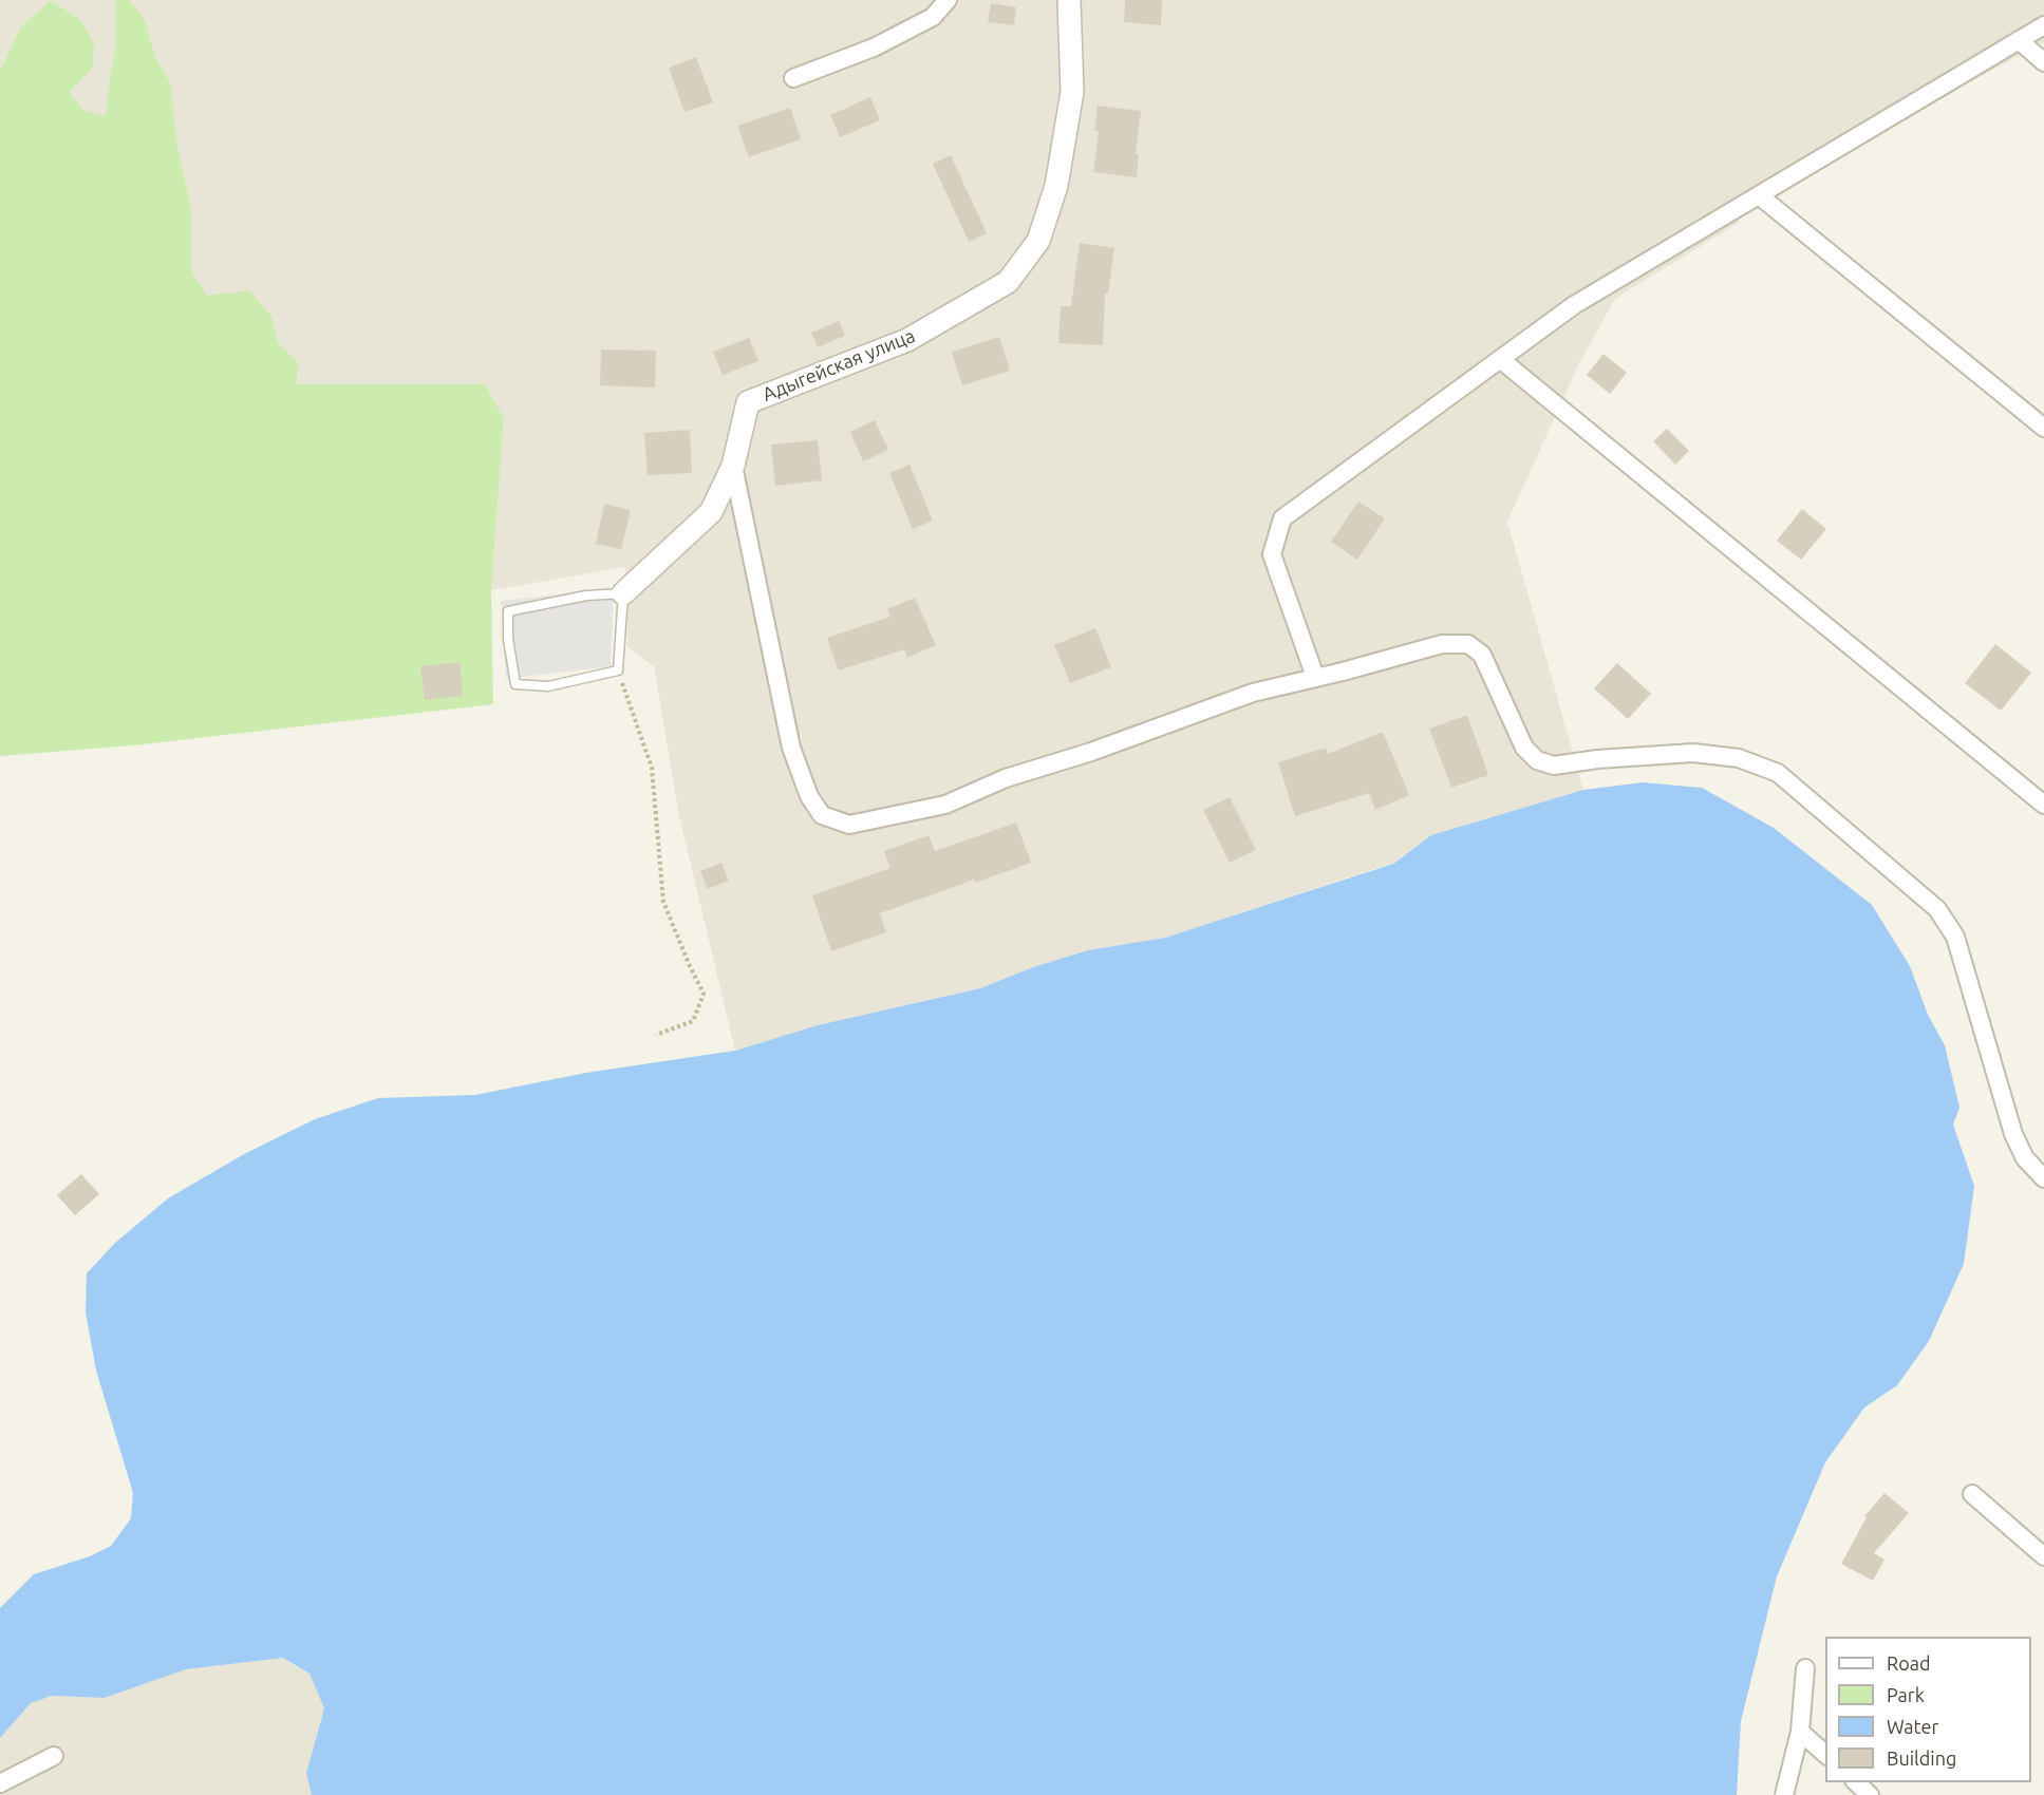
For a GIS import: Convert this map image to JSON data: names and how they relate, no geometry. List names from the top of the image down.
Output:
{
  "streets": {
    "street": ["Адыгейская улица"]
  },
  "legend": [
    "Road",
    "Park",
    "Water",
    "Building"
  ]
}
